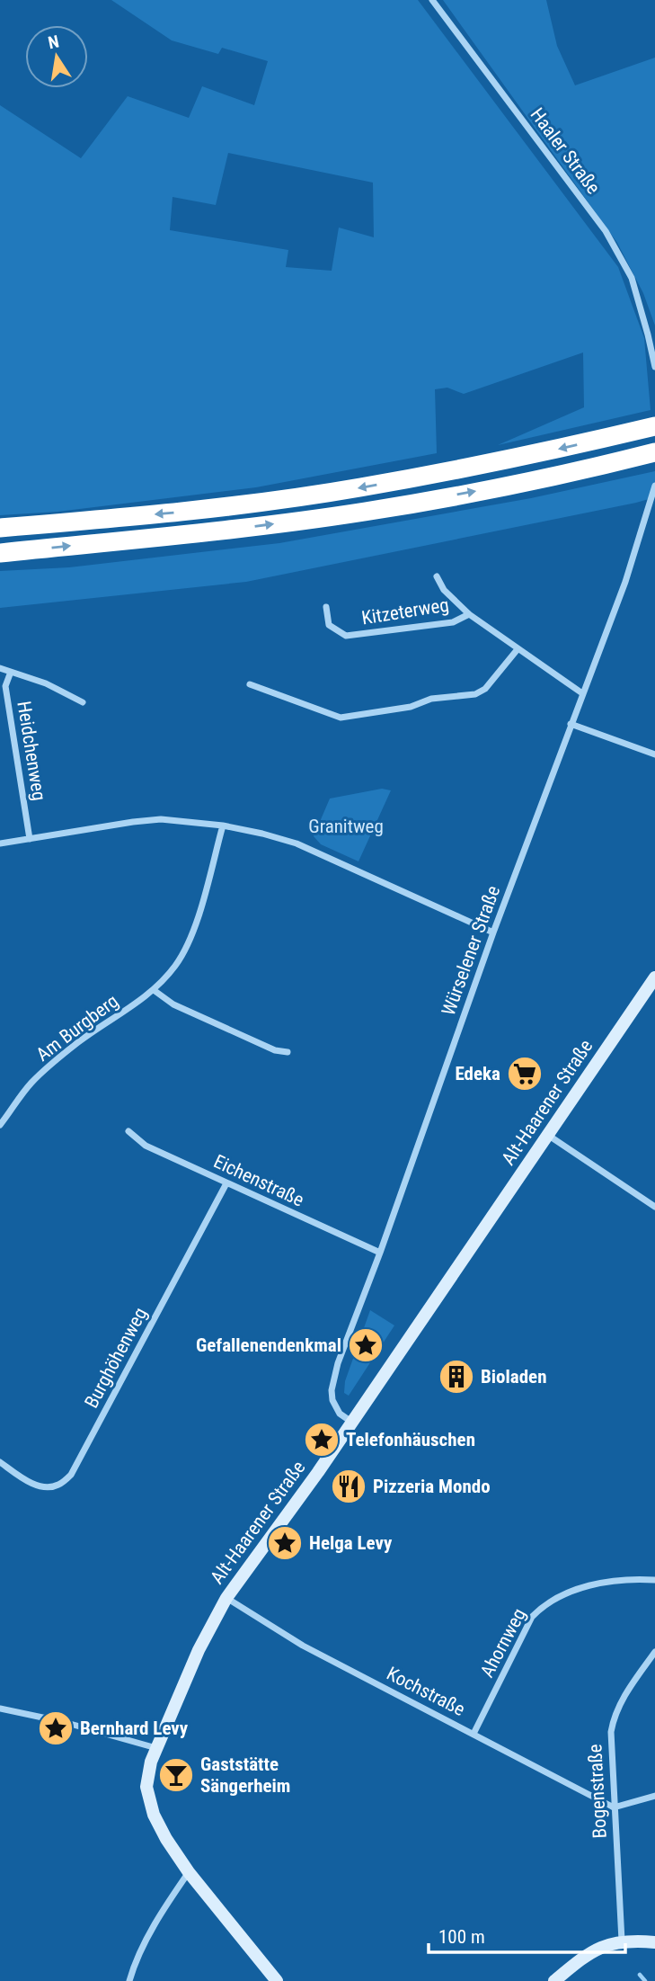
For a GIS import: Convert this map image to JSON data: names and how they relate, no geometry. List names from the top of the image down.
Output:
{
  "streets": {
    "main road": ["Alt-Haarener Straße"],
    "street": [
      "Haaler Straße",
      "Kitzeterweg",
      "Heidchenweg",
      "Würselener Straße",
      "Am Burgberg",
      "Eichenstraße",
      "Burghöhenweg",
      "Ahornweg",
      "Kochstraße",
      "Bogenstraße"
    ]
  },
  "crossings": [
    ["Kitzeterweg", "Würselener Straße"],
    ["Würselener Straße", "Alt-Haarener Straße"],
    ["Würselener Straße", "Eichenstraße"],
    ["Alt-Haarener Straße", "Kochstraße"],
    ["Eichenstraße", "Burghöhenweg"],
    ["Ahornweg", "Kochstraße"],
    ["Kochstraße", "Bogenstraße"]
  ],
  "parks": ["Granitweg"],
  "places": {
    "supermarket": ["Edeka"],
    "place": [
      "Gefallenendenkmal",
      "Telefonhäuschen",
      "Helga Levy",
      "Bernhard Levy"
    ],
    "building": ["Bioladen"],
    "restaurant": ["Pizzeria Mondo"],
    "bar": ["Gaststätte Sängerheim"]
  },
  "scale_bar": "100 m",
  "north": "top"
}
